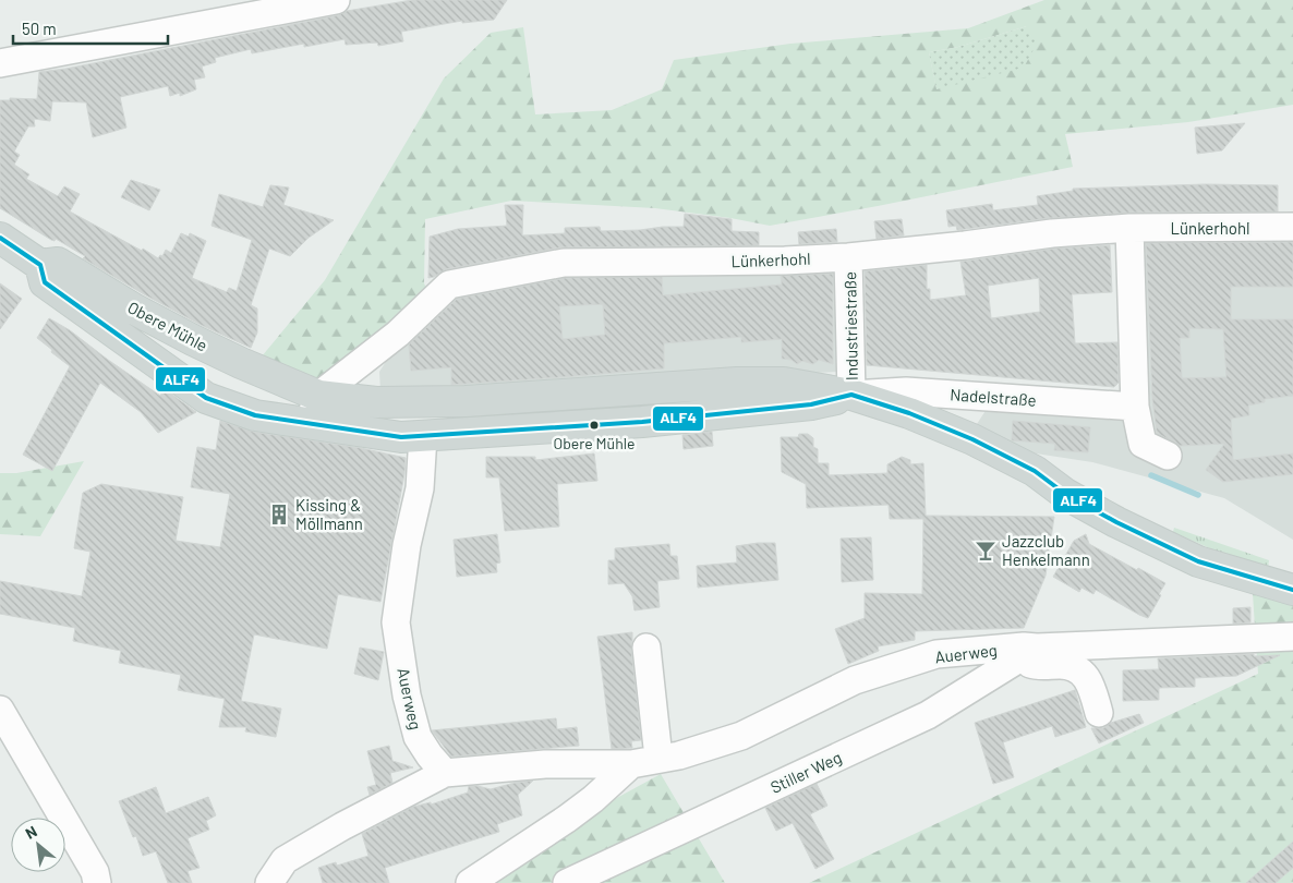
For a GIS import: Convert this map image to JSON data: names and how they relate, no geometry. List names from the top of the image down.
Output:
{
  "streets": {
    "main road": ["Obere Mühle"],
    "street": [
      "Lünkerhohl",
      "Industriestraße",
      "Nadelstraße",
      "Auerweg",
      "Stiller Weg"
    ]
  },
  "crossings": [
    ["Lünkerhohl", "Obere Mühle"],
    ["Lünkerhohl", "Industriestraße"],
    ["Obere Mühle", "Industriestraße"],
    ["Obere Mühle", "Nadelstraße"],
    ["Obere Mühle", "Auerweg"],
    ["Industriestraße", "Nadelstraße"],
    ["Auerweg", "Stiller Weg"]
  ],
  "places": {
    "other": ["Obere Mühle"],
    "building": ["Kissing & Möllmann"],
    "bar": ["Jazzclub Henkelmann"]
  },
  "lines": ["transit line ALF4"],
  "scale_bar": "50 m",
  "north": "top left"
}
